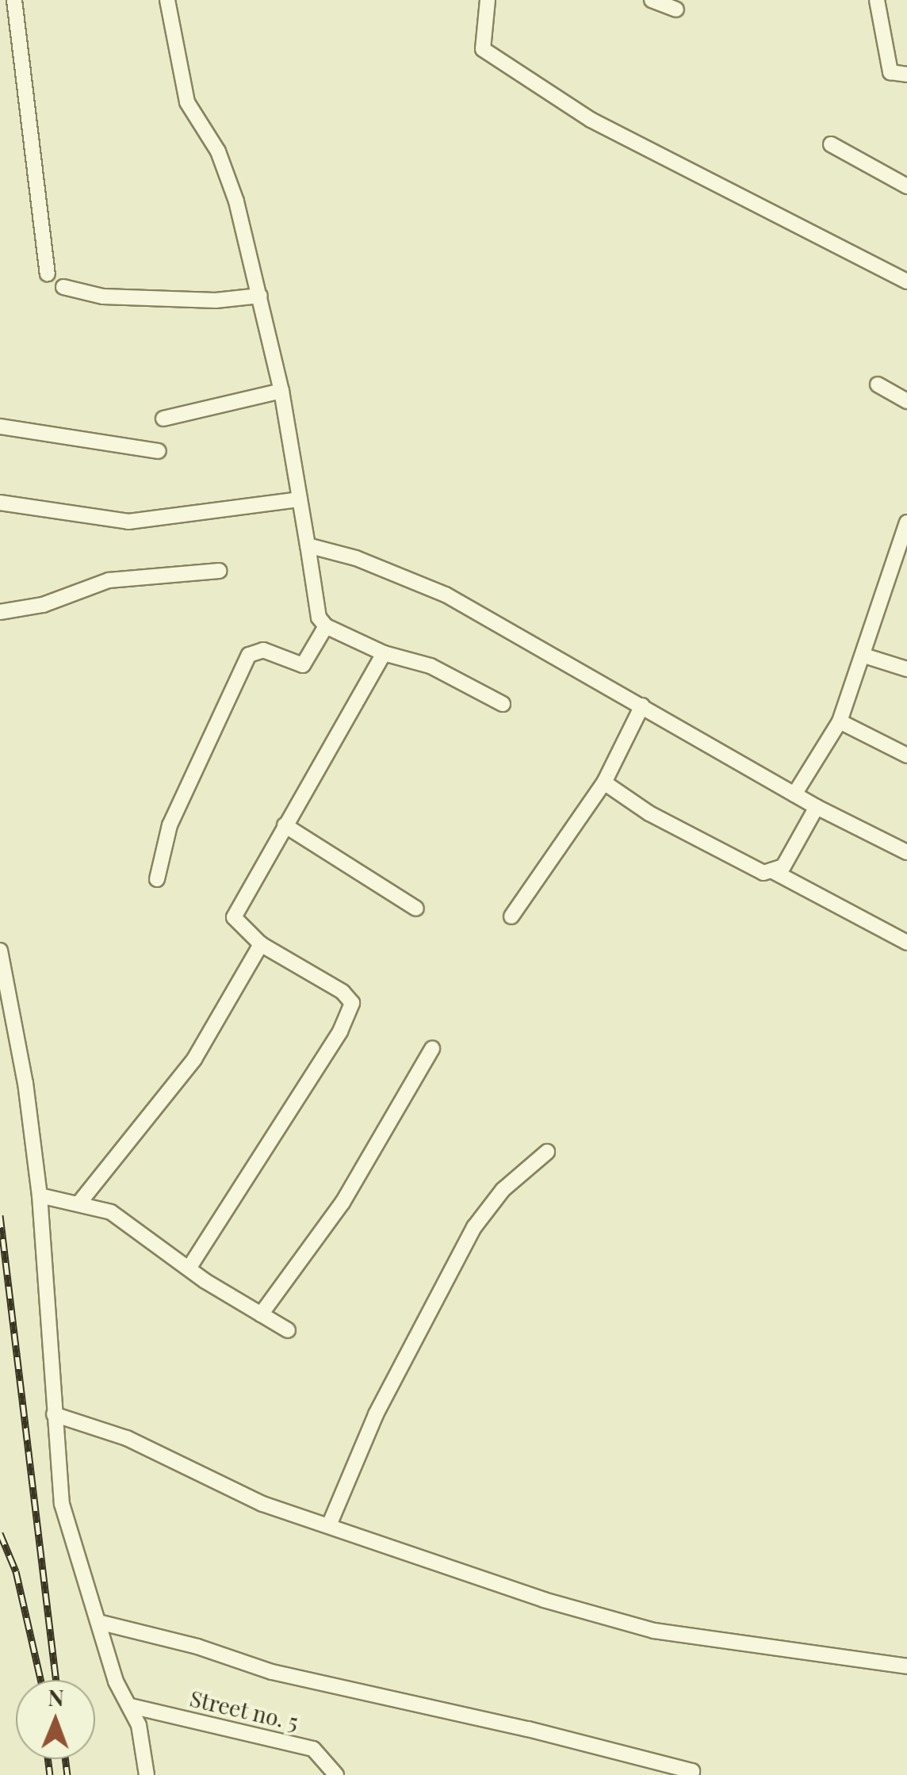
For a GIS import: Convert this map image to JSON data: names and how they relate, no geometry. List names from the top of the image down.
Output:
{
  "streets": {
    "street": ["Street no. 5"]
  },
  "north": "top"
}
